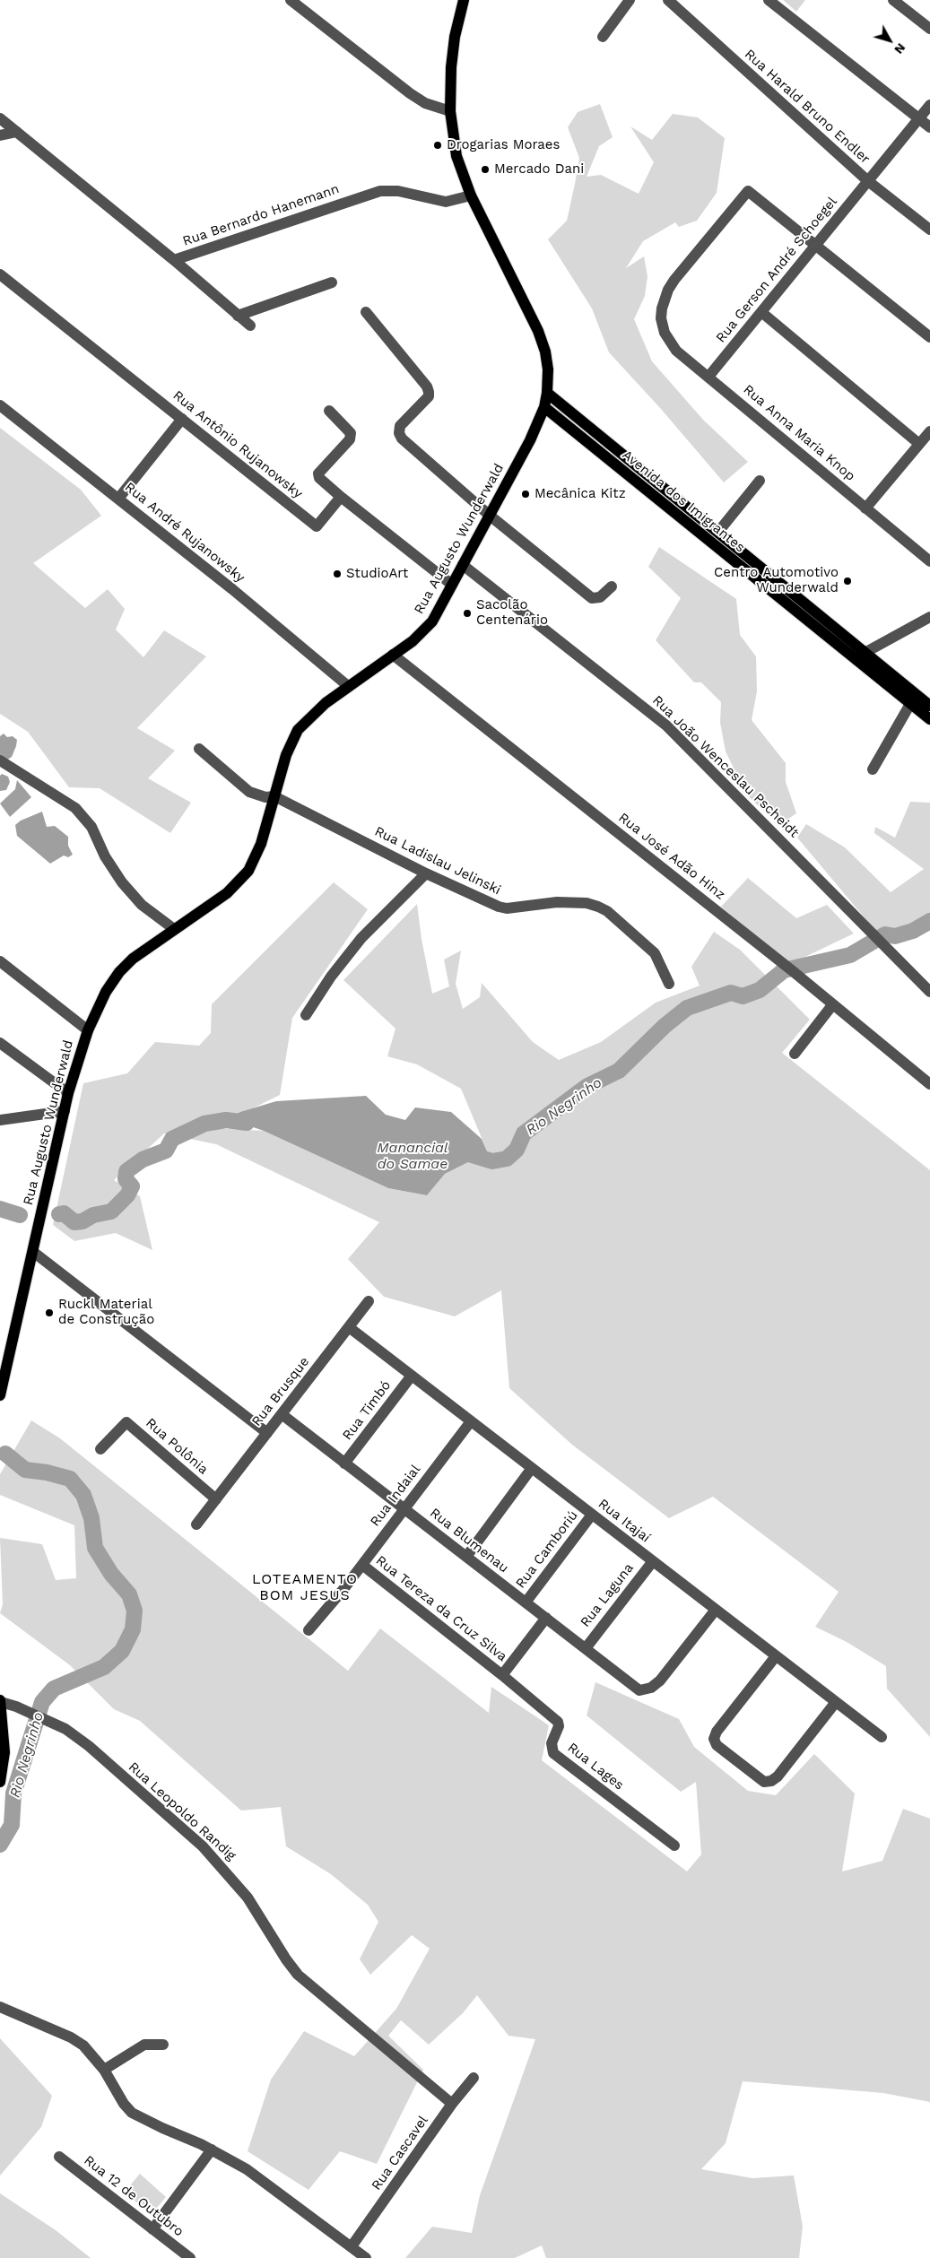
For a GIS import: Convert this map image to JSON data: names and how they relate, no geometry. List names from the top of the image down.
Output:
{
  "streets": {
    "main road": ["Avenida dos Imigrantes", "Rua Augusto Wunderwald"],
    "street": [
      "Rua Harald Bruno Endler",
      "Rua Bernardo Hanemann",
      "Rua Gerson André Schoegel",
      "Rua Anna Maria Knop",
      "Rua Antônio Rujanowsky",
      "Rua André Rujanowsky",
      "Rua João Wenceslau Pscheidt",
      "Rua José Adão Hinz",
      "Rua Ladislau Jelinski",
      "Rua Brusque",
      "Rua Timbó",
      "Rua Polônia",
      "Rua Indaial",
      "Rua Itajaí",
      "Rua Blumenau",
      "Rua Camboriú",
      "Rua Laguna",
      "Rua Tereza da Cruz Silva",
      "Rua Lages",
      "Rua Leopoldo Randig",
      "Rua Cascavel",
      "Rua 12 de Outubro"
    ]
  },
  "crossings": [
    ["Rua Harald Bruno Endler", "Rua Gerson André Schoegel"],
    ["Rua Bernardo Hanemann", "Rua Augusto Wunderwald"],
    ["Rua Gerson André Schoegel", "Rua Anna Maria Knop"],
    ["Avenida dos Imigrantes", "Rua Augusto Wunderwald"],
    ["Rua André Rujanowsky", "Rua Augusto Wunderwald"],
    ["Rua Augusto Wunderwald", "Rua João Wenceslau Pscheidt"],
    ["Rua Augusto Wunderwald", "Rua José Adão Hinz"],
    ["Rua Augusto Wunderwald", "Rua Ladislau Jelinski"],
    ["Rua Brusque", "Rua Polônia"],
    ["Rua Brusque", "Rua Itajaí"],
    ["Rua Brusque", "Rua Blumenau"],
    ["Rua Timbó", "Rua Itajaí"],
    ["Rua Timbó", "Rua Blumenau"],
    ["Rua Indaial", "Rua Itajaí"],
    ["Rua Indaial", "Rua Blumenau"],
    ["Rua Indaial", "Rua Tereza da Cruz Silva"],
    ["Rua Itajaí", "Rua Blumenau"],
    ["Rua Itajaí", "Rua Camboriú"],
    ["Rua Itajaí", "Rua Laguna"],
    ["Rua Blumenau", "Rua Camboriú"],
    ["Rua Blumenau", "Rua Laguna"],
    ["Rua Tereza da Cruz Silva", "Rua Lages"],
    ["Rua Leopoldo Randig", "Rua Cascavel"]
  ],
  "districts": ["LOTEAMENTO BOM JESUS"],
  "water": ["Rio Negrinho", "Manancial do Samae"],
  "places": [
    "Drogarias Moraes",
    "Mercado Dani",
    "Mecânica Kitz",
    "StudioArt",
    "Centro Automotivo Wunderwald",
    "Sacolão Centenário",
    "Ruckl Material de Construção"
  ],
  "north": "bottom right"
}
